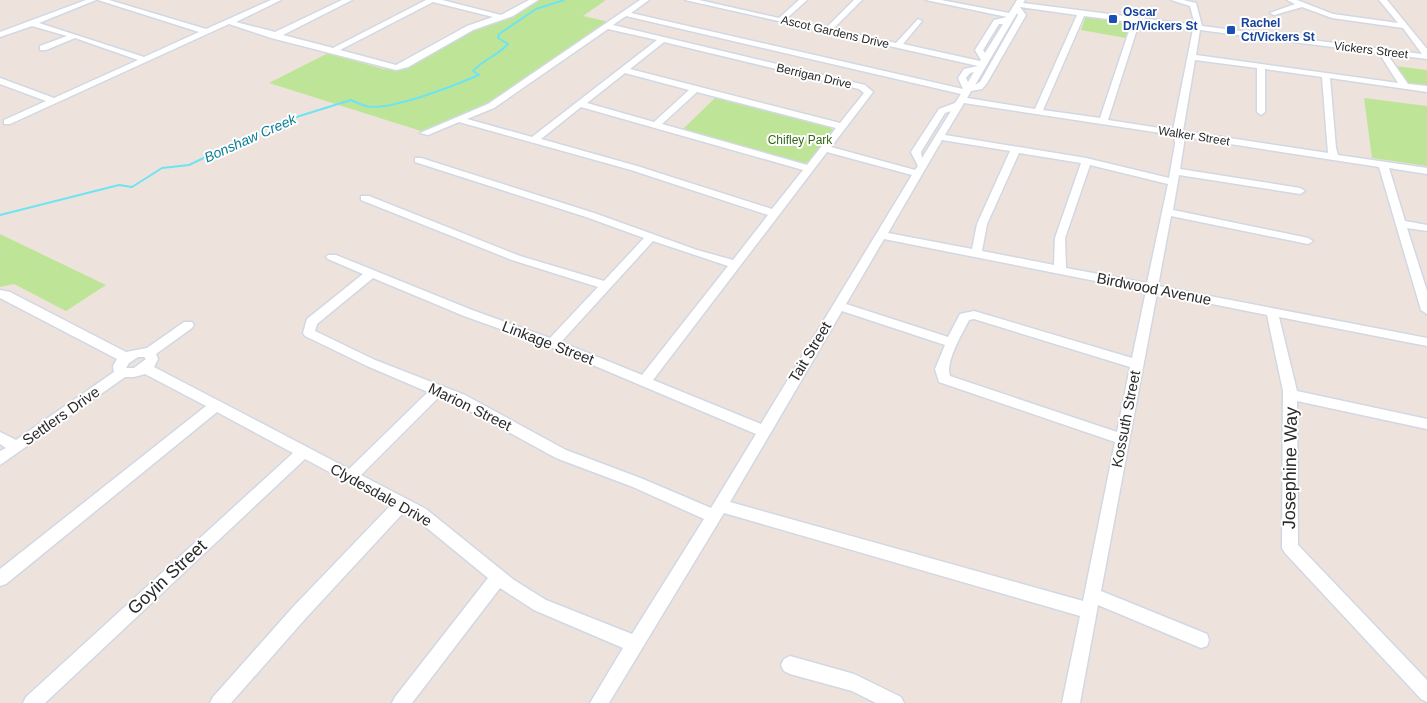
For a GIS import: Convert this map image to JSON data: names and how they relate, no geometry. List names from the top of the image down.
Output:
{
  "streets": {
    "street": [
      "Ascot Gardens Drive",
      "Vickers Street",
      "Berrigan Drive",
      "Walker Street",
      "Birdwood Avenue",
      "Linkage Street",
      "Tait Street",
      "Marion Street",
      "Settlers Drive",
      "Kossuth Street",
      "Josephine Way",
      "Clydesdale Drive",
      "Goyin Street"
    ]
  },
  "crossings": [
    ["Vickers Street", "Kossuth Street"],
    ["Berrigan Drive", "Linkage Street"],
    ["Walker Street", "Tait Street"],
    ["Walker Street", "Kossuth Street"],
    ["Birdwood Avenue", "Tait Street"],
    ["Birdwood Avenue", "Kossuth Street"],
    ["Birdwood Avenue", "Josephine Way"],
    ["Linkage Street", "Tait Street"],
    ["Linkage Street", "Marion Street"],
    ["Tait Street", "Marion Street"],
    ["Tait Street", "Clydesdale Drive"],
    ["Marion Street", "Kossuth Street"],
    ["Clydesdale Drive", "Goyin Street"]
  ],
  "water": ["Bonshaw Creek"],
  "parks": ["Chifley Park"],
  "places": {
    "transit": ["Oscar Dr/Vickers St", "Rachel Ct/Vickers St"]
  }
}
